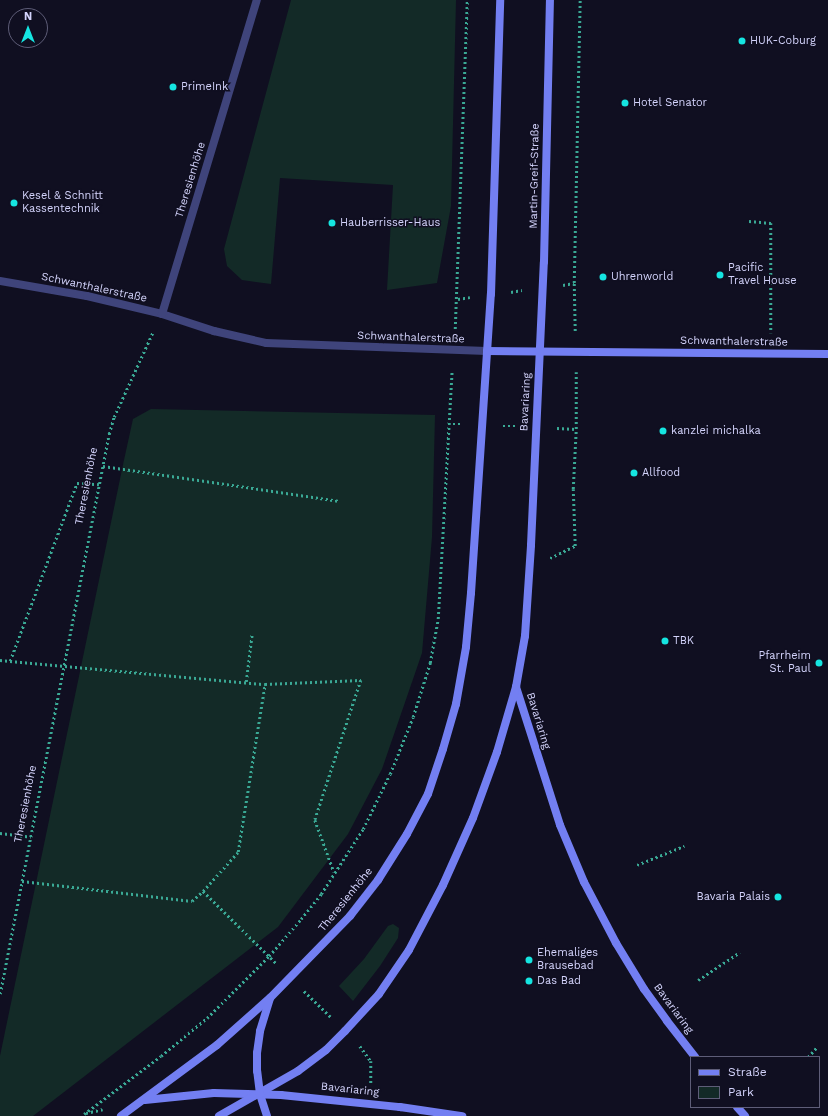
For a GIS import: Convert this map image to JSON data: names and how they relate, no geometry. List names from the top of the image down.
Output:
{
  "streets": {
    "main road": [
      "Martin-Greif-Straße",
      "Theresienhöhe",
      "Schwanthalerstraße",
      "Bavariaring"
    ]
  },
  "crossings": [
    ["Martin-Greif-Straße", "Schwanthalerstraße"],
    ["Martin-Greif-Straße", "Bavariaring"],
    ["Theresienhöhe", "Schwanthalerstraße"],
    ["Theresienhöhe", "Bavariaring"],
    ["Schwanthalerstraße", "Bavariaring"]
  ],
  "places": [
    "HUK-Coburg",
    "PrimeInk",
    "Hotel Senator",
    "Kesel & Schnitt Kassentechnik",
    "Hauberrisser-Haus",
    "Pacific Travel House",
    "Uhrenworld",
    "kanzlei michalka",
    "Allfood",
    "TBK",
    "Pfarrheim St. Paul",
    "Bavaria Palais",
    "Ehemaliges Brausebad",
    "Das Bad"
  ],
  "legend": ["Straße", "Park"],
  "north": "top"
}
